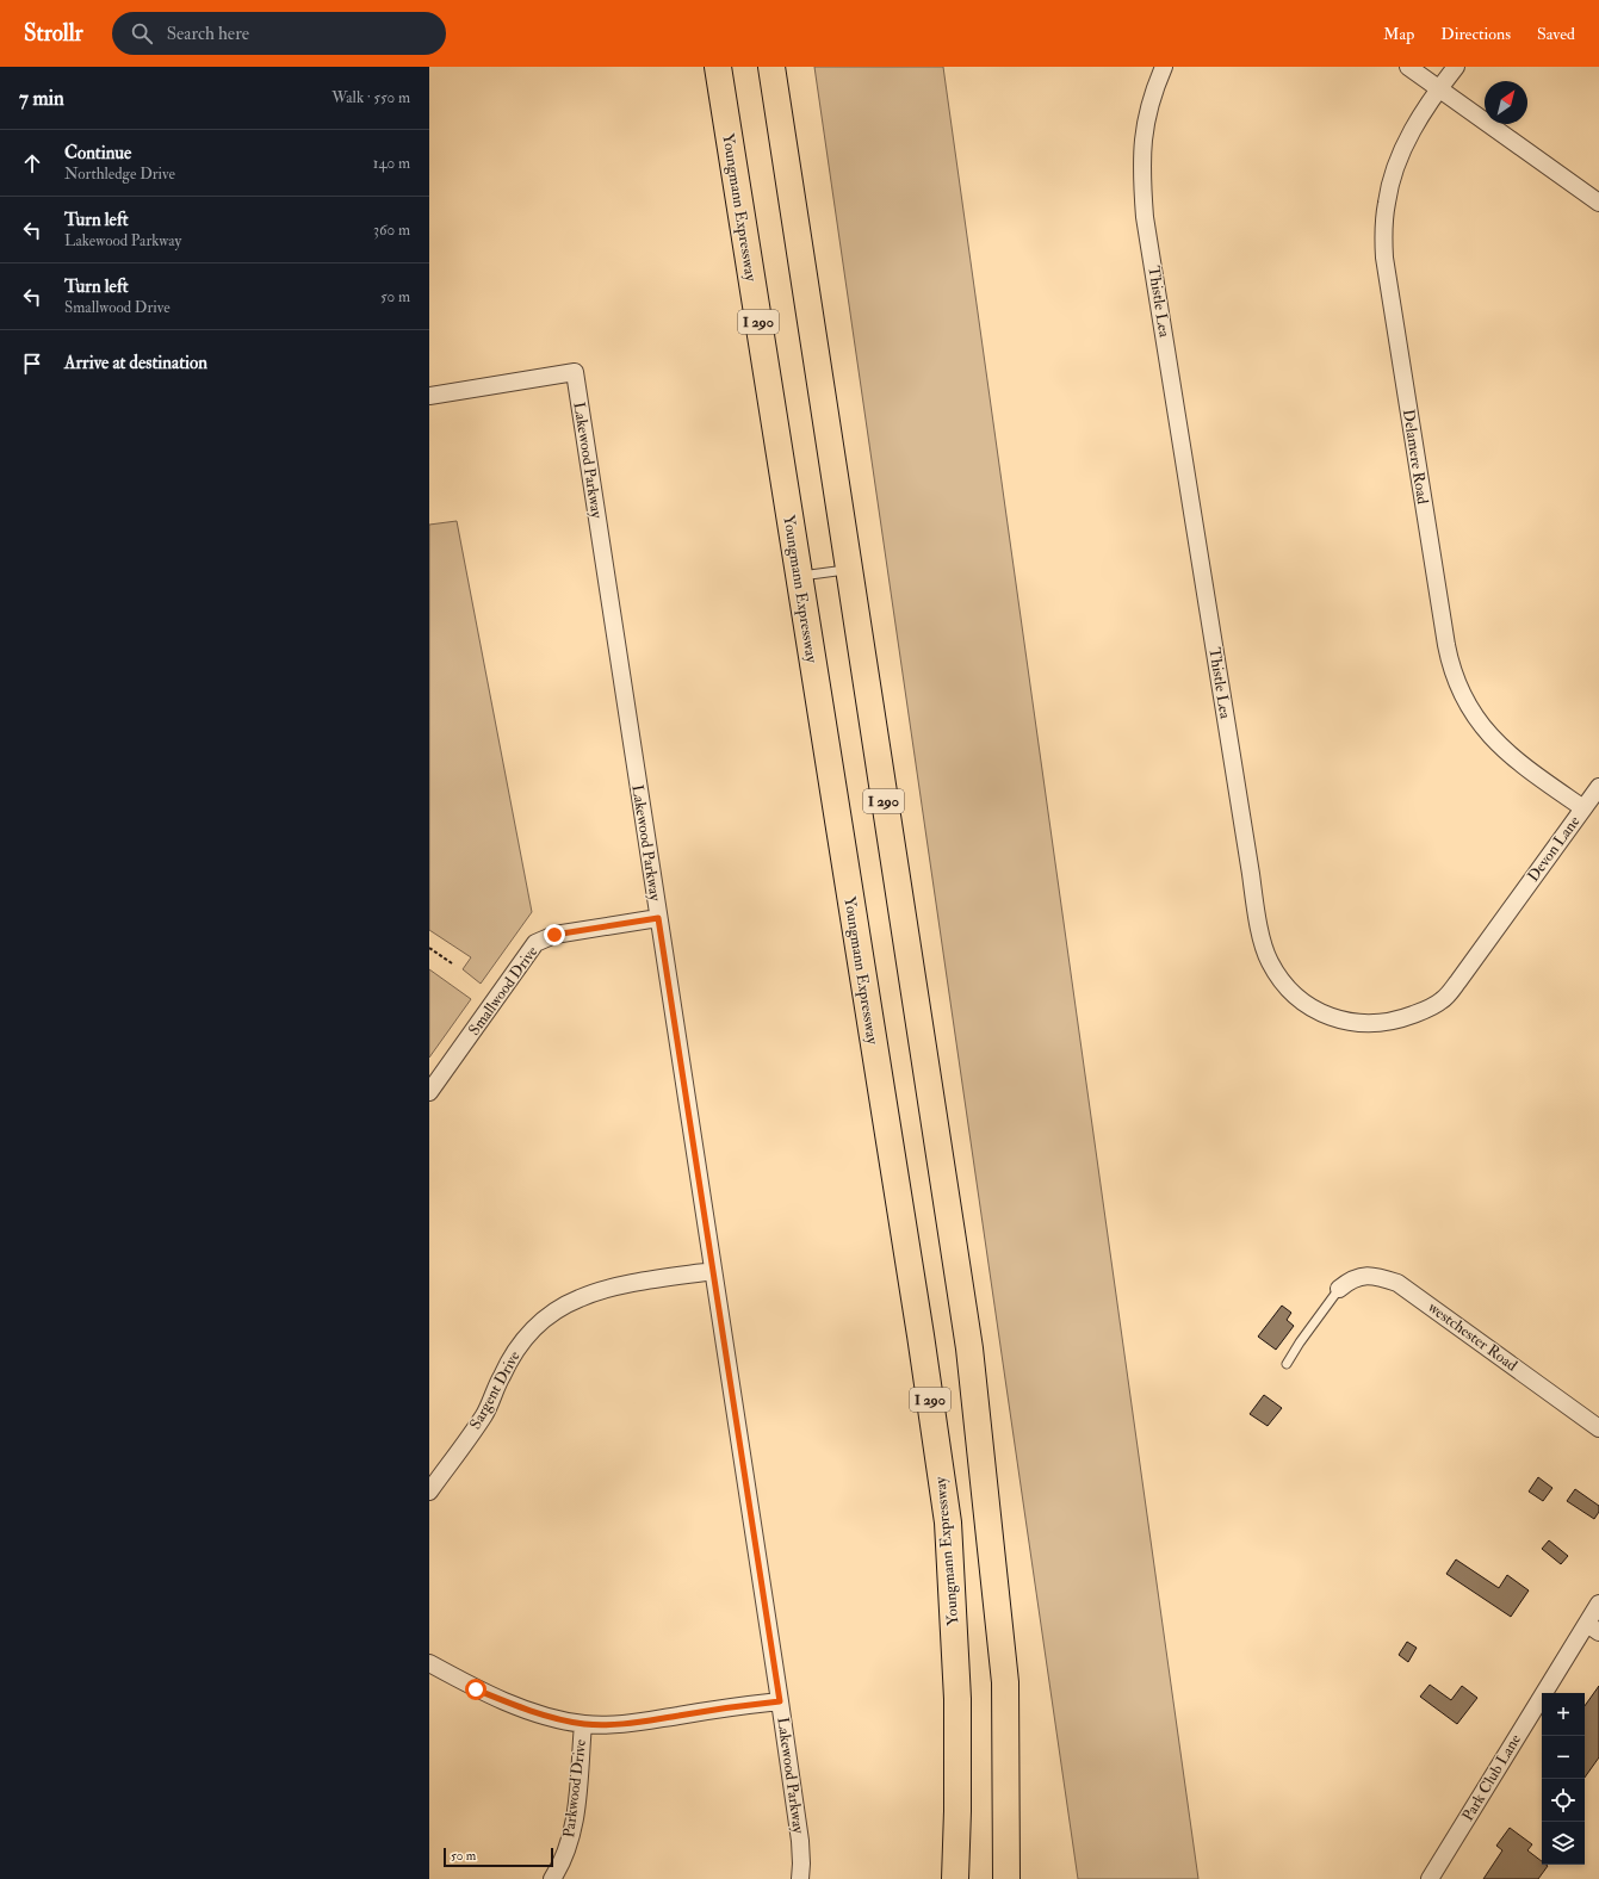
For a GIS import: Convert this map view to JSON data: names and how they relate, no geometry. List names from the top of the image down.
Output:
{
  "streets": {
    "highway": ["Youngmann Expressway", "I 290"],
    "street": [
      "Thistle Lea",
      "Delamere Road",
      "Lakewood Parkway",
      "Devon Lane",
      "Smallwood Drive",
      "westchester Road",
      "Sargent Drive",
      "Park Club Lane",
      "Parkwood Drive"
    ]
  },
  "crossings": [
    ["Thistle Lea", "Devon Lane"],
    ["Delamere Road", "Devon Lane"],
    ["Lakewood Parkway", "Smallwood Drive"],
    ["Lakewood Parkway", "Sargent Drive"]
  ],
  "scale_bar": "50 m",
  "north": "top right",
  "page": {
    "header": "Strollr",
    "search": "Search here",
    "nav": ["Map", "Directions", "Saved"],
    "heading": ["7 min", "Walk · 550 m"],
    "list": [
      ["Continue", "Northledge Drive", "140 m"],
      ["Turn left", "Lakewood Parkway", "360 m"],
      ["Turn left", "Smallwood Drive", "50 m"],
      "Arrive at destination"
    ],
    "map_buttons": ["+", "−"],
    "scale": "50 m"
  }
}
